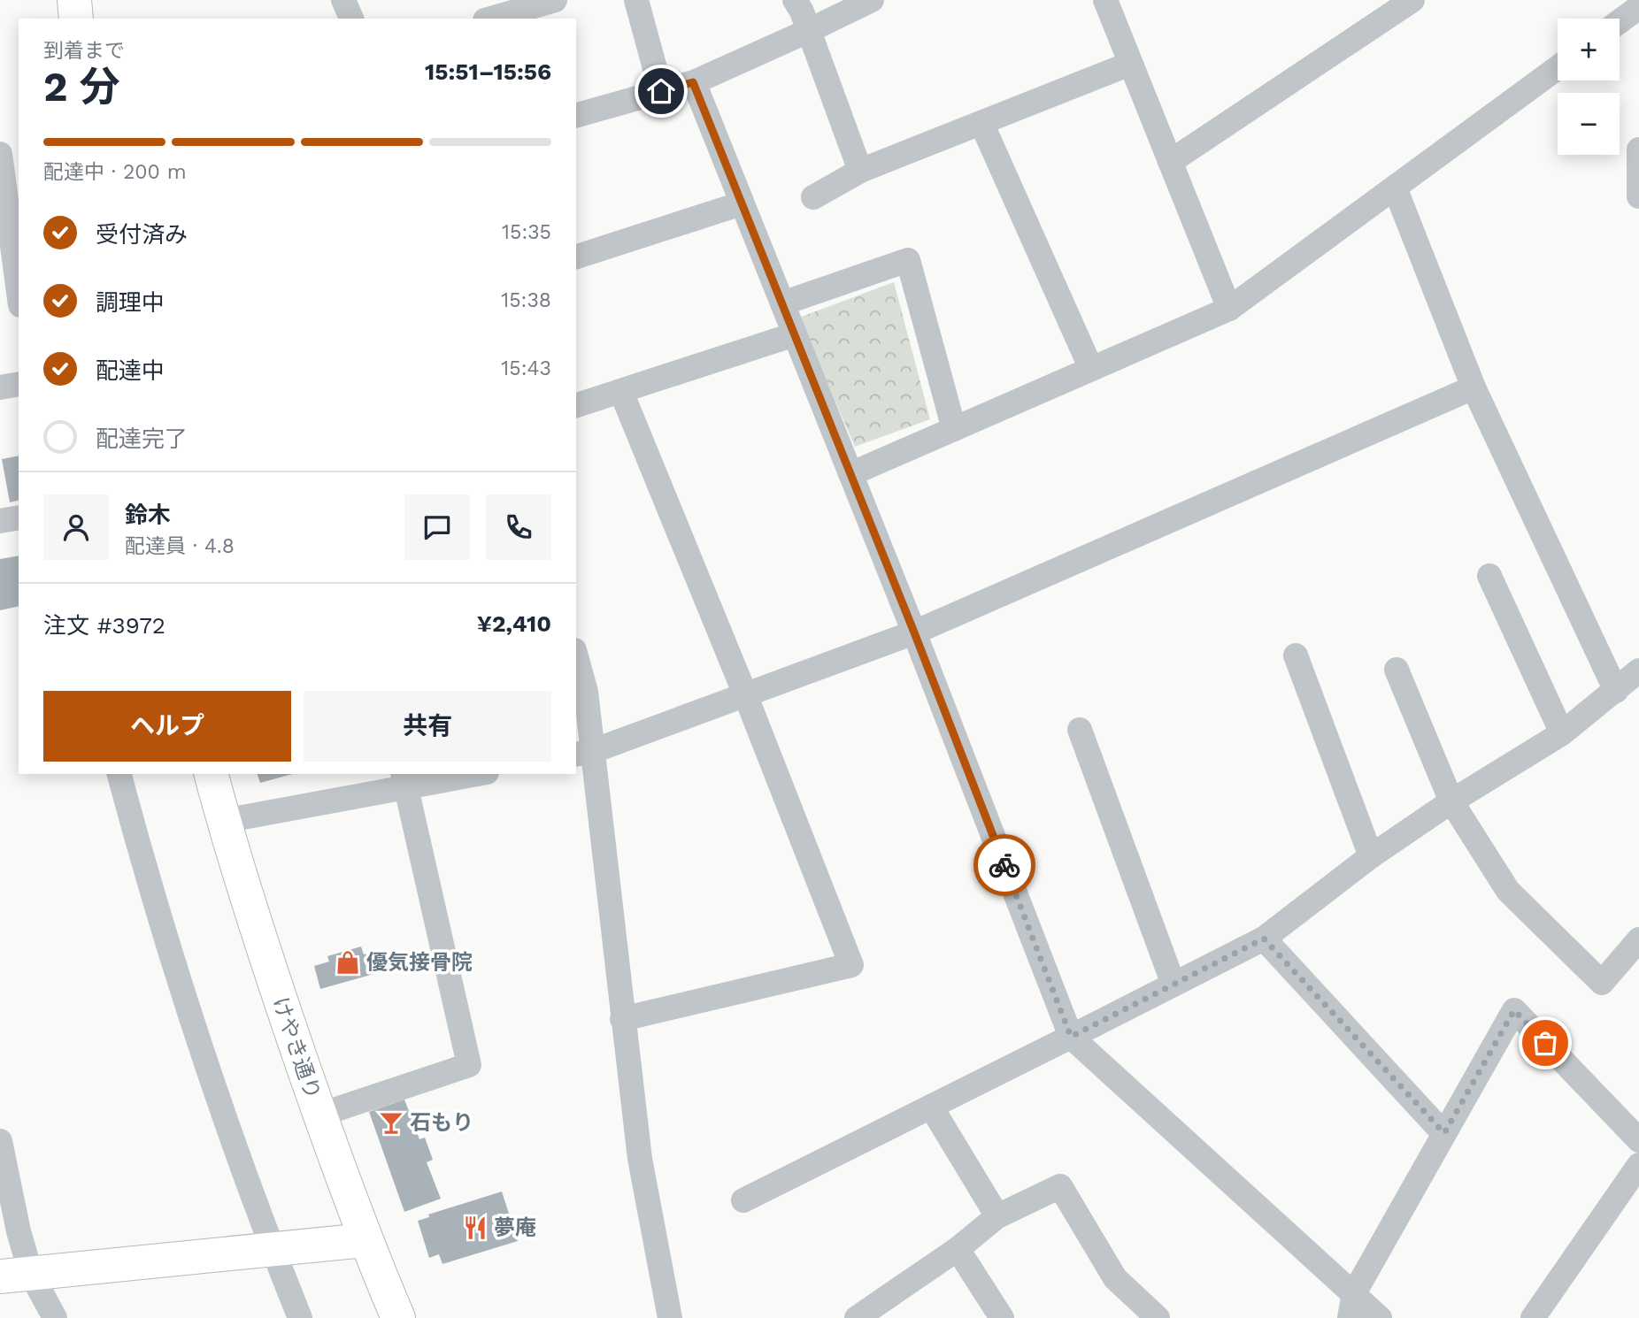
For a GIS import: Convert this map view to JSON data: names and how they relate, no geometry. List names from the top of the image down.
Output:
{
  "streets": {
    "street": ["けやき通り"]
  },
  "places": {
    "shop": ["優気接骨院"],
    "bar": ["石もり"],
    "restaurant": ["夢庵"]
  },
  "page": {
    "map_buttons": ["+", "−"],
    "heading": ["2 分", "到着まで", "15:51–15:56"],
    "panel": [
      "鈴木",
      "配達員 · 4.8",
      "注文 #3972",
      "¥2,410"
    ],
    "bar": "配達中 · 200 m",
    "list": [
      ["受付済み", "15:35"],
      ["調理中", "15:38"],
      ["配達中", "15:43"],
      "配達完了"
    ],
    "buttons": ["ヘルプ", "共有"]
  }
}
